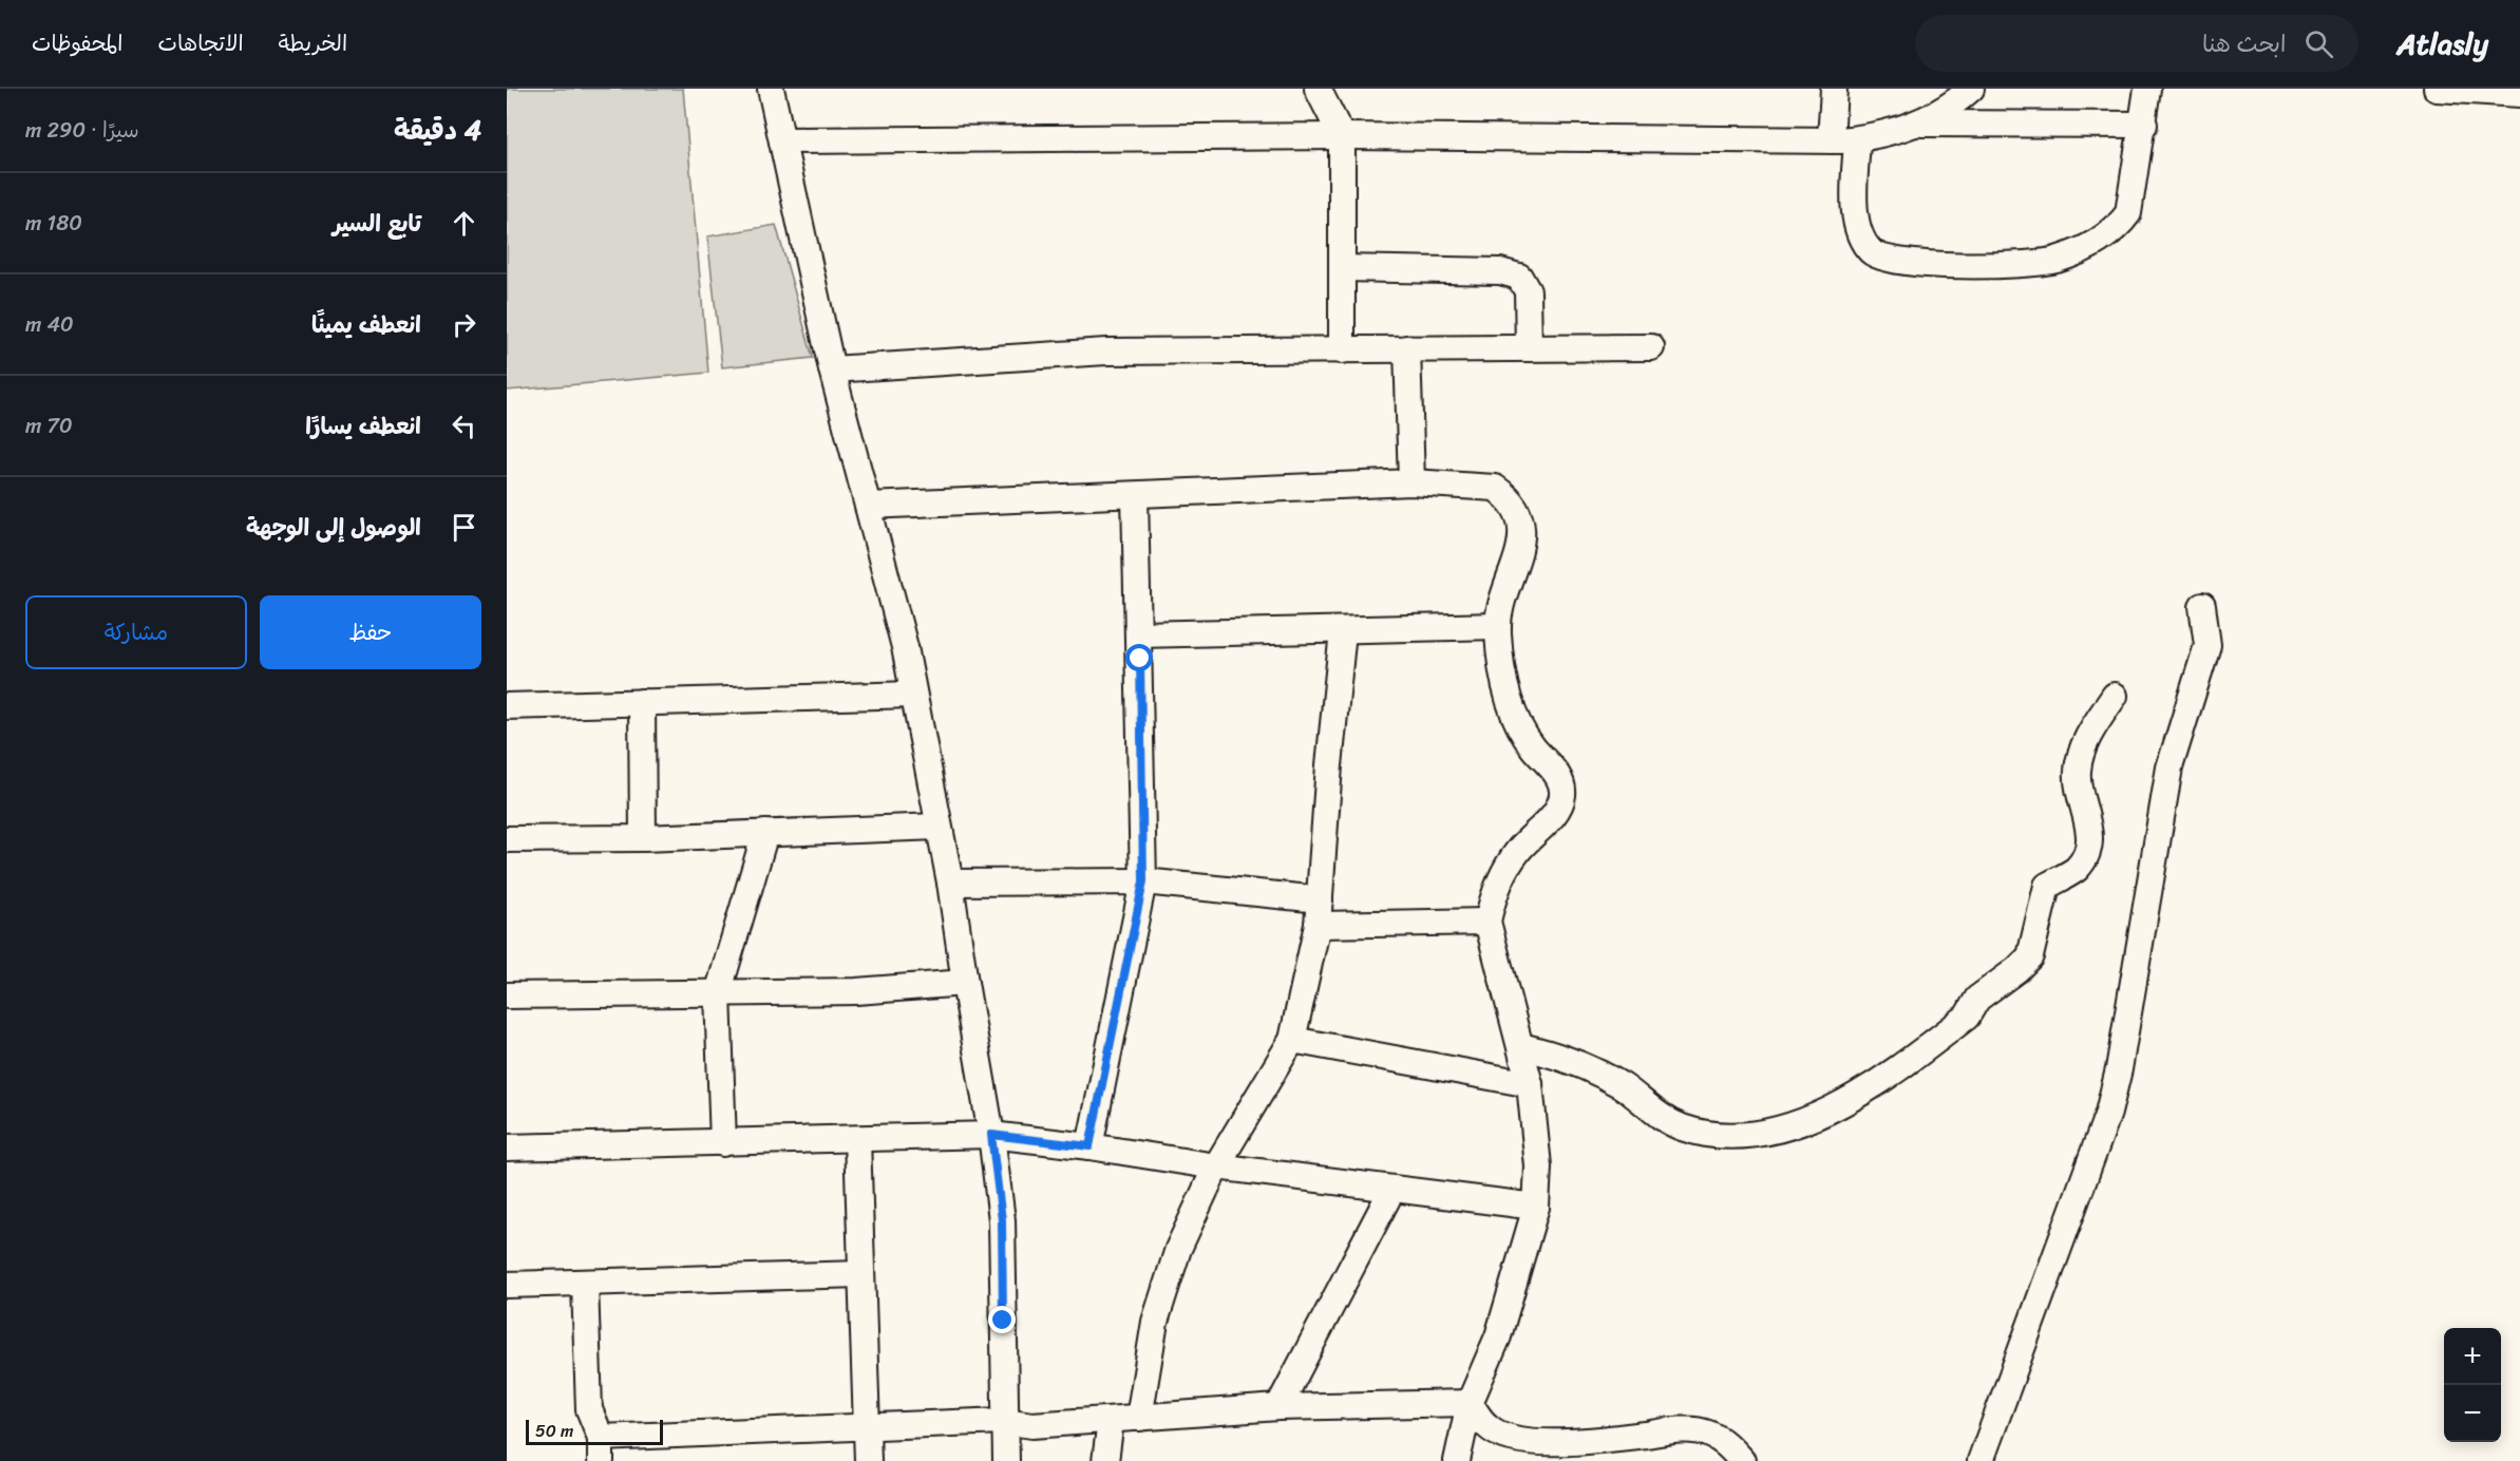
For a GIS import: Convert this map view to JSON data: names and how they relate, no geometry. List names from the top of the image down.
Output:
{
  "scale_bar": "50 m",
  "page": {
    "header": "Atlasly",
    "search": "ابحث هنا",
    "nav": ["الخريطة", "الاتجاهات", "المحفوظات"],
    "heading": ["4 دقيقة", "سيرًا · 290 m"],
    "list": [
      ["تابع السير", "180 m"],
      ["انعطف يمينًا", "40 m"],
      ["انعطف يسارًا", "70 m"],
      "الوصول إلى الوجهة"
    ],
    "buttons": ["حفظ", "مشاركة"],
    "map_buttons": ["+", "−"],
    "scale": "50 m"
  }
}
